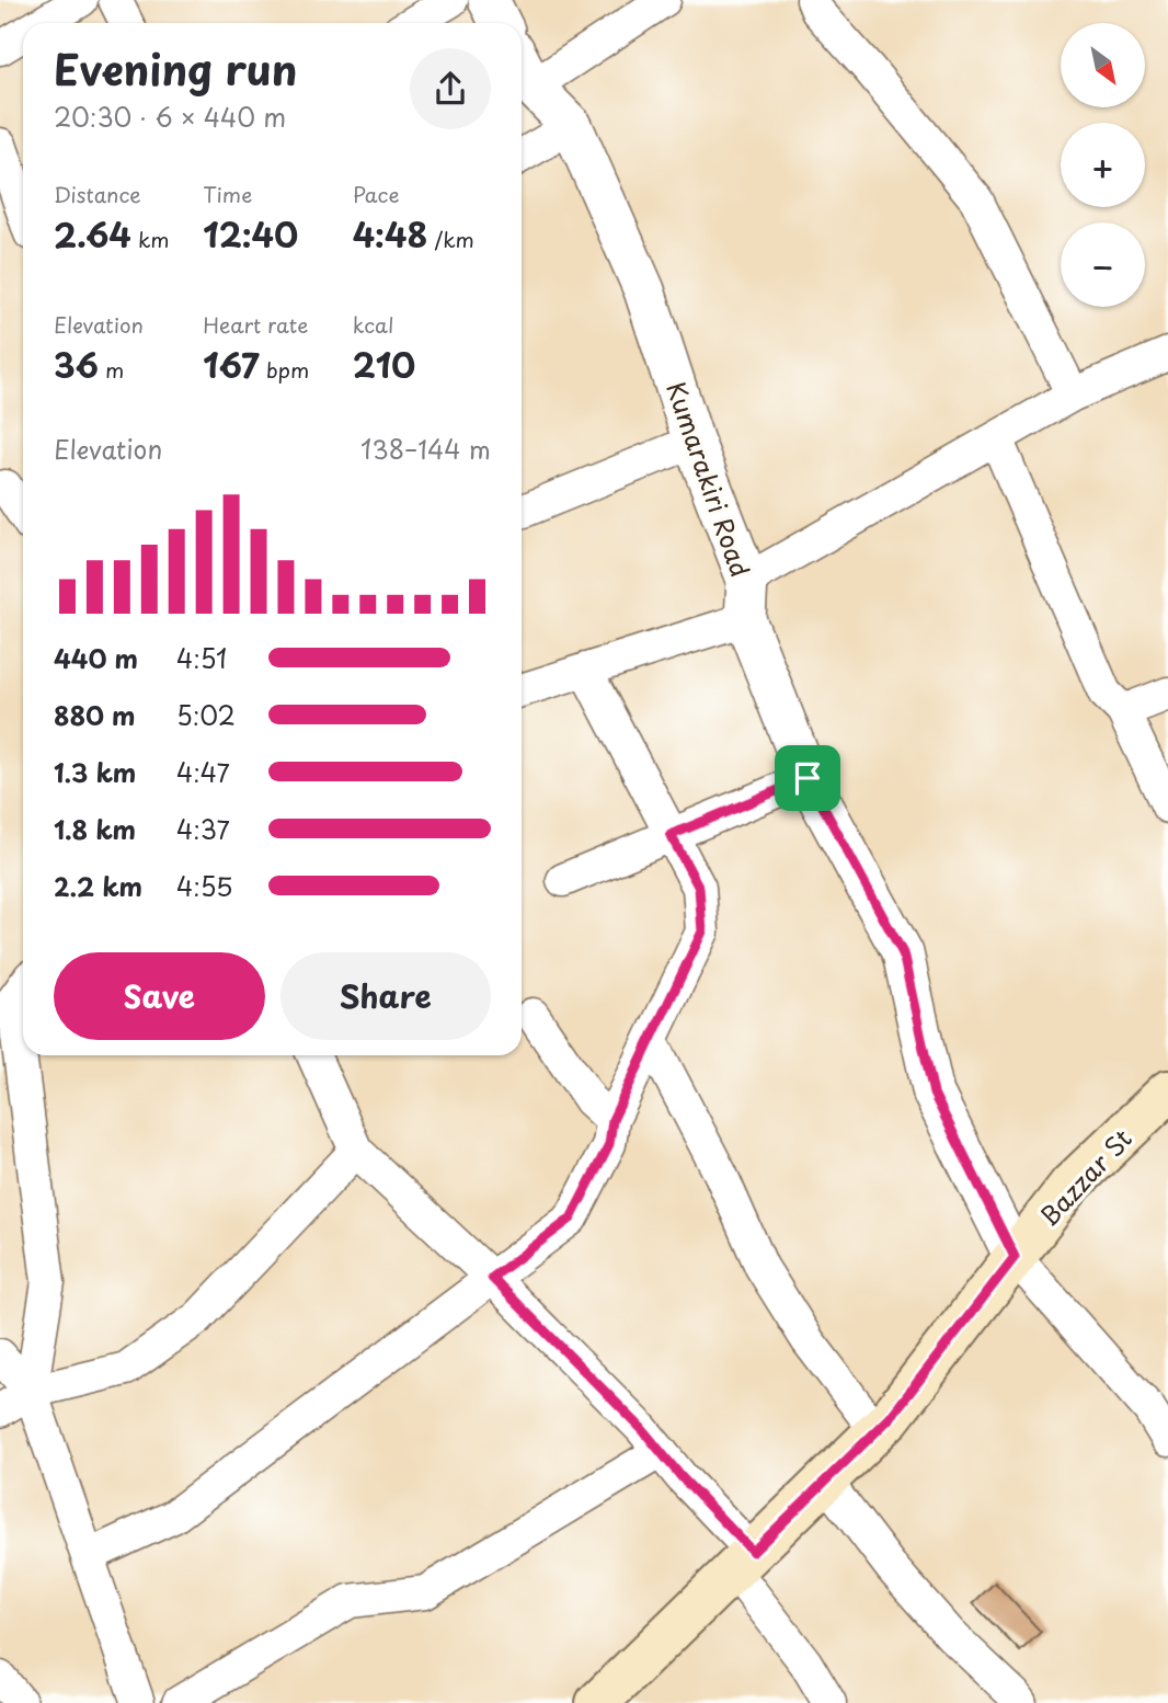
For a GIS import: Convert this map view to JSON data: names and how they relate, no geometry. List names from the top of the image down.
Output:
{
  "streets": {
    "main road": ["Bazzar St"],
    "street": ["Kumarakiri Road"]
  },
  "crossings": [
    ["Kumarakiri Road", "Bazzar St"]
  ],
  "north": "bottom right",
  "page": {
    "map_buttons": ["+", "−"],
    "heading": ["Evening run", "20:30 · 6 × 440 m"],
    "stats": [
      ["Distance", "2.64 km"],
      ["Time", "12:40"],
      ["Pace", "4:48 /km"],
      ["Elevation", "36 m"],
      ["Heart rate", "167 bpm"],
      ["kcal", "210"]
    ],
    "chart": ["Elevation", "138–144 m"],
    "list": [
      {
        "name": "440 m",
        "note": "4:51"
      },
      {
        "name": "880 m",
        "note": "5:02"
      },
      {
        "name": "1.3 km",
        "note": "4:47"
      },
      {
        "name": "1.8 km",
        "note": "4:37"
      },
      {
        "name": "2.2 km",
        "note": "4:55"
      }
    ],
    "buttons": ["Save", "Share"]
  }
}
